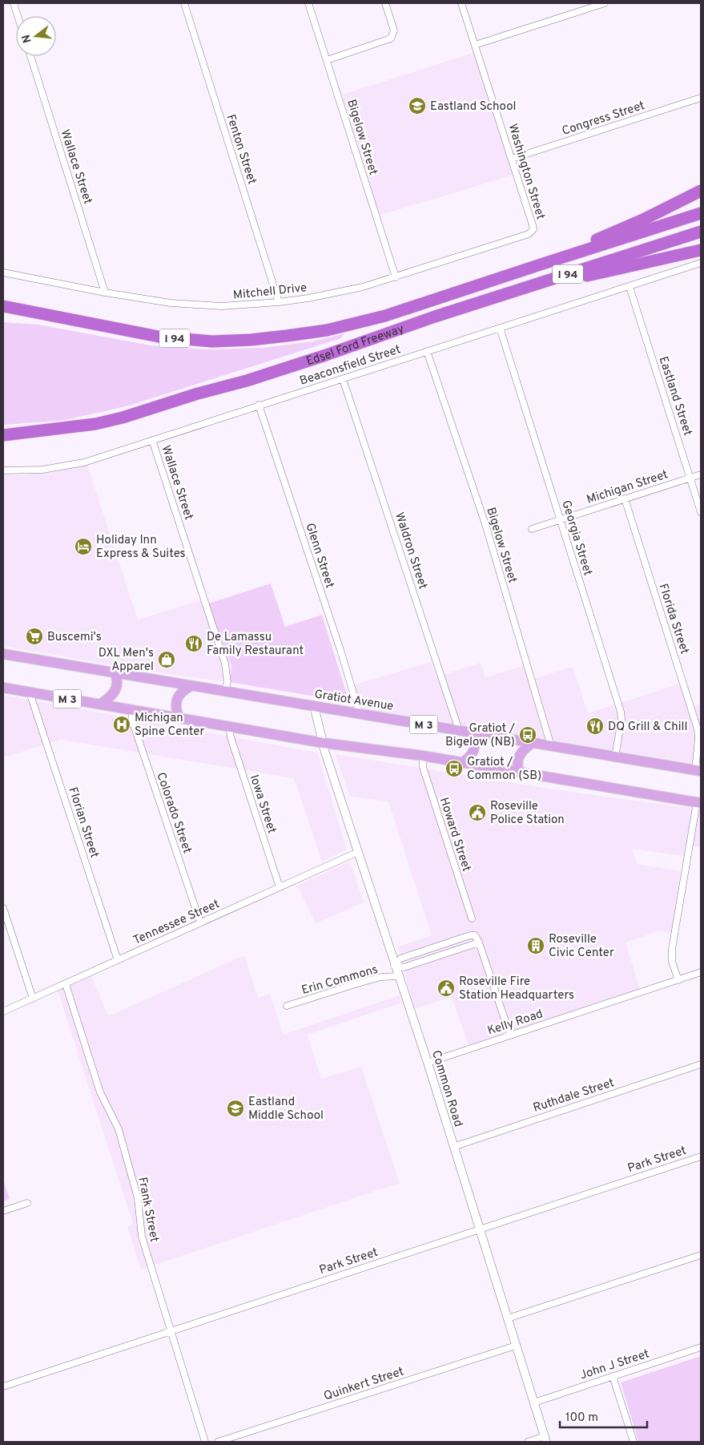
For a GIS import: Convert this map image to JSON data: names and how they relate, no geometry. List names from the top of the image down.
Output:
{
  "streets": {
    "highway": ["I 94", "Edsel Ford Freeway"],
    "main road": ["M 3", "Gratiot Avenue"],
    "street": [
      "Congress Street",
      "Bigelow Street",
      "Fenton Street",
      "Wallace Street",
      "Washington Street",
      "Mitchell Drive",
      "Beaconsfield Street",
      "Eastland Street",
      "Michigan Street",
      "Georgia Street",
      "Waldron Street",
      "Glenn Street",
      "Florida Street",
      "Iowa Street",
      "Colorado Street",
      "Florian Street",
      "Howard Street",
      "Tennessee Street",
      "Erin Commons",
      "Kelly Road",
      "Common Road",
      "Ruthdale Street",
      "Park Street",
      "Frank Street",
      "John J Street",
      "Quinkert Street"
    ]
  },
  "crossings": [
    ["Congress Street", "Washington Street"],
    ["Bigelow Street", "Mitchell Drive"],
    ["Bigelow Street", "Beaconsfield Street"],
    ["Bigelow Street", "Gratiot Avenue"],
    ["Fenton Street", "Mitchell Drive"],
    ["Wallace Street", "Mitchell Drive"],
    ["Wallace Street", "Beaconsfield Street"],
    ["Wallace Street", "Gratiot Avenue"],
    ["Washington Street", "Mitchell Drive"],
    ["Beaconsfield Street", "Eastland Street"],
    ["Beaconsfield Street", "Georgia Street"],
    ["Beaconsfield Street", "Waldron Street"],
    ["Beaconsfield Street", "Glenn Street"],
    ["Eastland Street", "Michigan Street"],
    ["Michigan Street", "Georgia Street"],
    ["Michigan Street", "Florida Street"],
    ["Georgia Street", "Gratiot Avenue"],
    ["Waldron Street", "Gratiot Avenue"],
    ["Glenn Street", "Gratiot Avenue"],
    ["Florida Street", "Gratiot Avenue"],
    ["M 3", "Iowa Street"],
    ["M 3", "Colorado Street"],
    ["M 3", "Florian Street"],
    ["M 3", "Howard Street"],
    ["M 3", "Common Road"],
    ["Gratiot Avenue", "Common Road"],
    ["Iowa Street", "Tennessee Street"],
    ["Colorado Street", "Tennessee Street"],
    ["Florian Street", "Tennessee Street"],
    ["Tennessee Street", "Common Road"],
    ["Tennessee Street", "Frank Street"],
    ["Erin Commons", "Common Road"],
    ["Kelly Road", "Common Road"],
    ["Common Road", "Ruthdale Street"],
    ["Common Road", "Park Street"],
    ["Common Road", "John J Street"],
    ["Common Road", "Quinkert Street"],
    ["Park Street", "Frank Street"]
  ],
  "places": {
    "school or university": ["Eastland School", "Eastland Middle School"],
    "hotel": ["Holiday Inn Express & Suites"],
    "supermarket": ["Buscemi's"],
    "restaurant": ["De Lamassu Family Restaurant", "DQ Grill & Chill"],
    "shop": ["DXL Men's Apparel"],
    "hospital": ["Michigan Spine Center"],
    "bus stop": ["Gratiot / Bigelow (NB)", "Gratiot / Common (SB)"],
    "public building": ["Roseville Police Station", "Roseville Fire Station Headquarters"],
    "building": ["Roseville Civic Center"]
  },
  "scale_bar": "100 m",
  "north": "left"
}
